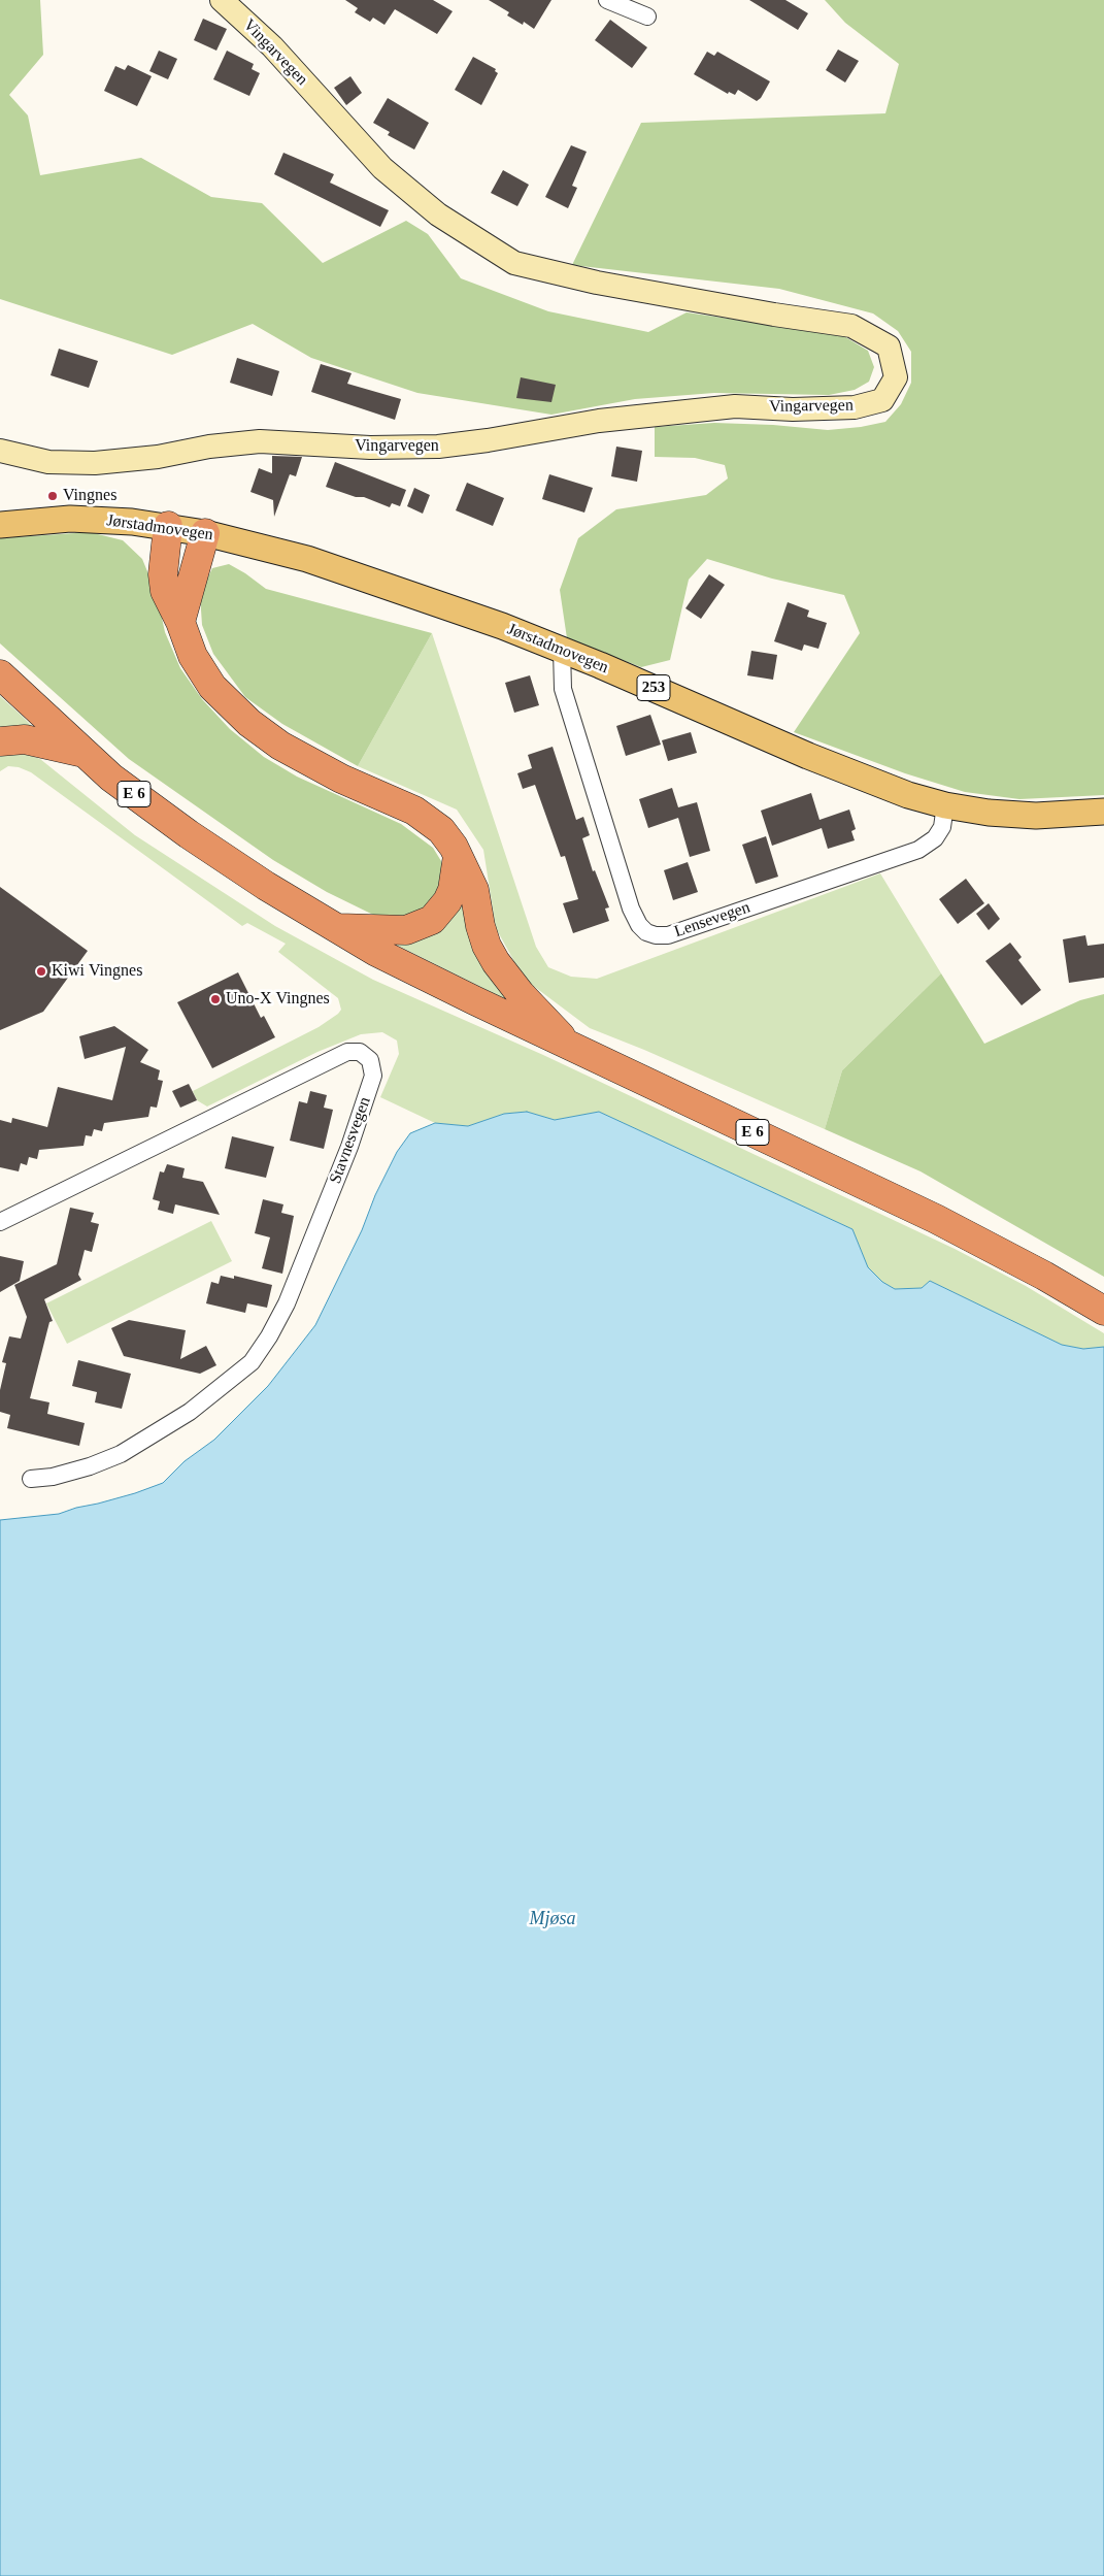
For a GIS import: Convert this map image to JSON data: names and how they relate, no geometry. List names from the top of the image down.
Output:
{
  "streets": {
    "highway": ["E 6"],
    "main road": ["Jørstadmovegen", "253"],
    "street": ["Vingarvegen", "Lensevegen", "Stavnesvegen"]
  },
  "crossings": [
    ["Jørstadmovegen", "Lensevegen"]
  ],
  "water": ["Mjøsa"],
  "places": ["Vingnes", "Kiwi Vingnes", "Uno-X Vingnes"]
}
